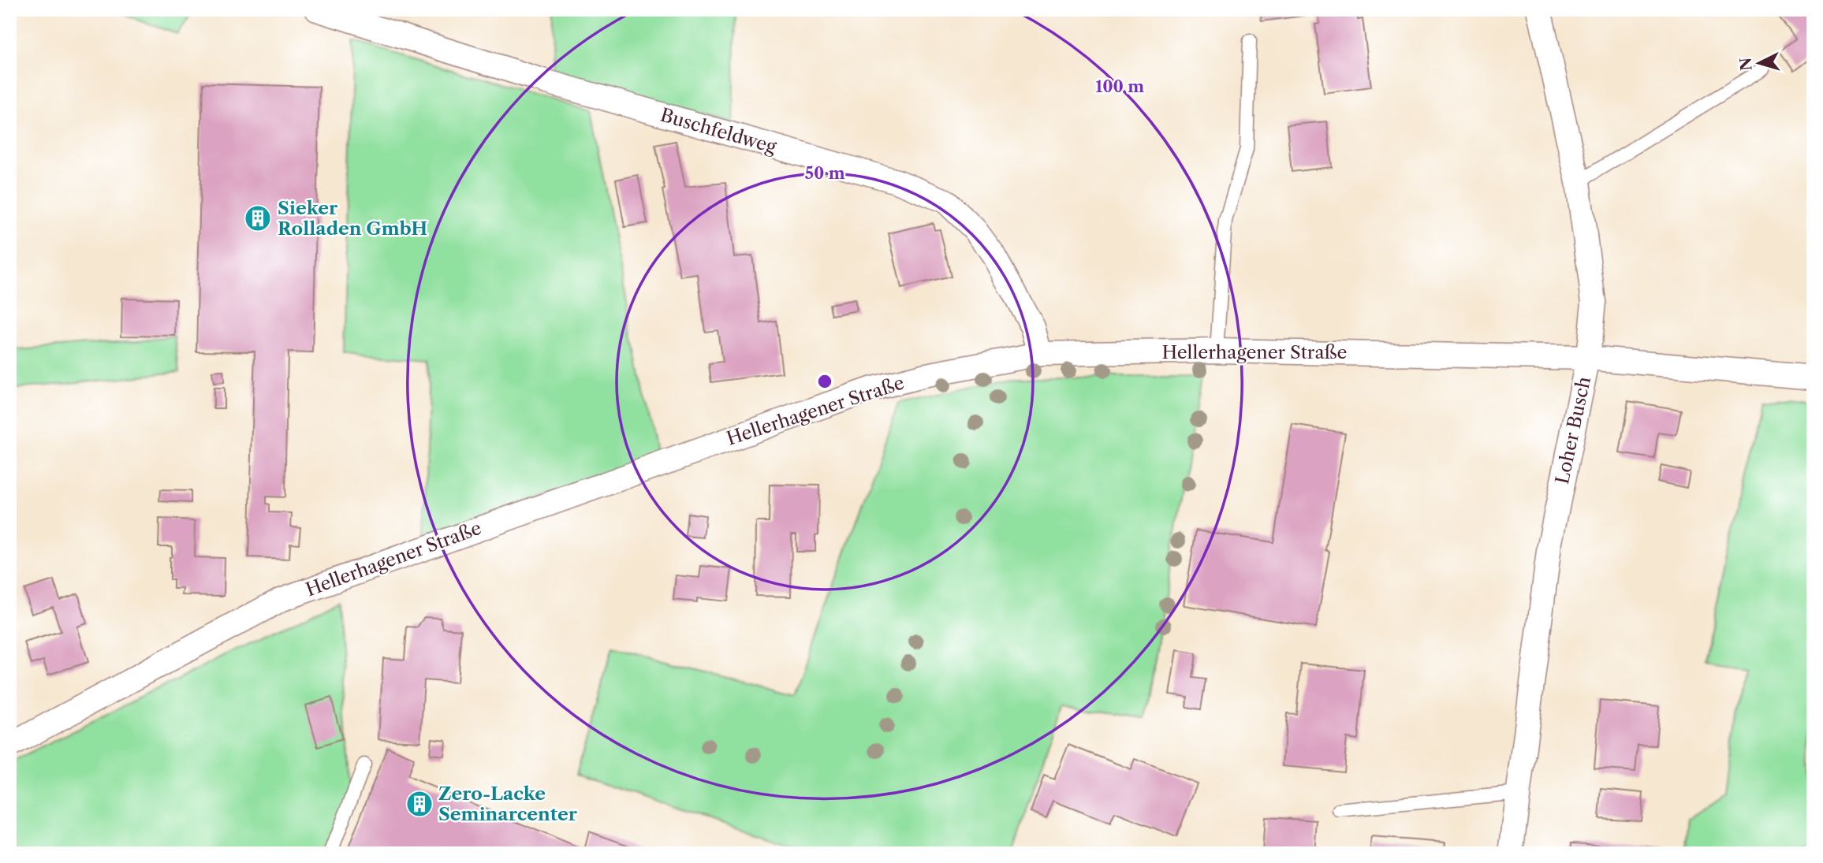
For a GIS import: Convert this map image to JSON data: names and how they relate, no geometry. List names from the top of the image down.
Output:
{
  "streets": {
    "street": ["Buschfeldweg", "Hellerhagener Straße", "Loher Busch"]
  },
  "crossings": [
    ["Buschfeldweg", "Hellerhagener Straße"],
    ["Hellerhagener Straße", "Loher Busch"]
  ],
  "places": {
    "building": ["Sieker Rolladen GmbH", "Zero-Lacke Seminarcenter"]
  },
  "north": "left",
  "rings": ["100 m", "50 m"]
}
